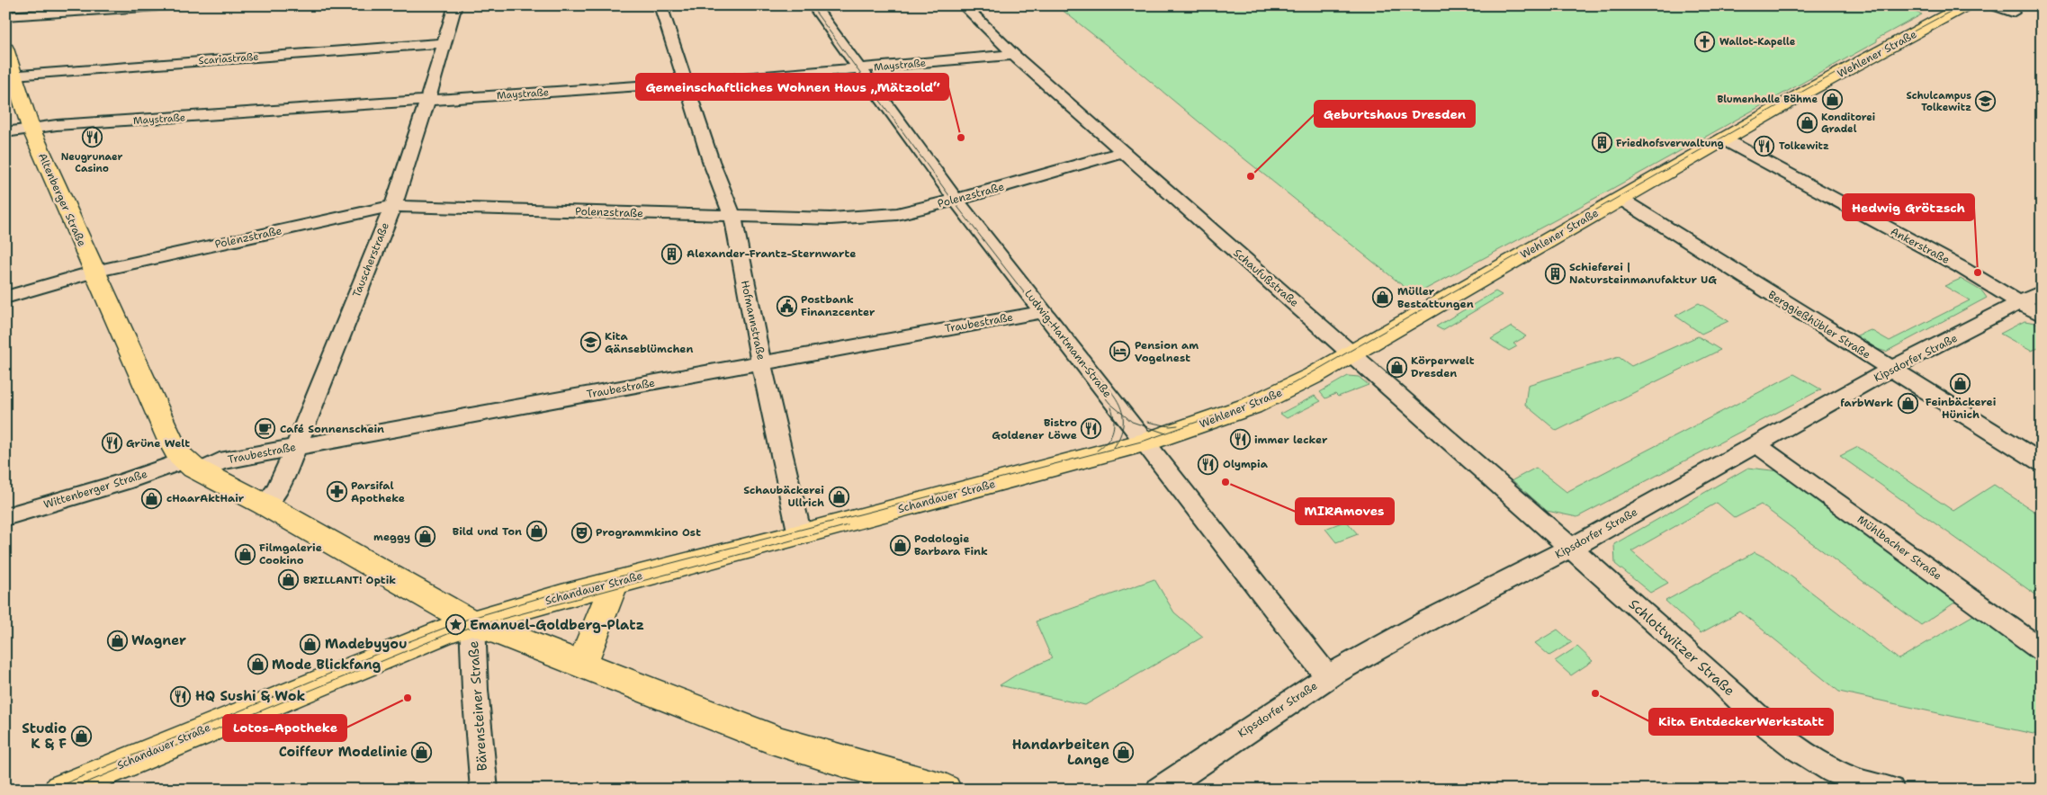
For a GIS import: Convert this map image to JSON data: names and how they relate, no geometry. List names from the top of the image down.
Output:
{
  "streets": {
    "main road": ["Wehlener Straße", "Altenberger Straße", "Schandauer Straße"],
    "street": [
      "Scariastraße",
      "Maystraße",
      "Polenzstraße",
      "Ankerstraße",
      "Tauscherstraße",
      "Schaufußstraße",
      "Hofmannstraße",
      "Traubestraße",
      "Berggießhübler Straße",
      "Ludwig-Hartmann-Straße",
      "Kipsdorfer Straße",
      "Wittenberger Straße",
      "Mühlbacher Straße",
      "Schlottwitzer Straße",
      "Bärensteiner Straße"
    ]
  },
  "crossings": [
    ["Wehlener Straße", "Ankerstraße"],
    ["Wehlener Straße", "Schaufußstraße"],
    ["Wehlener Straße", "Berggießhübler Straße"],
    ["Wehlener Straße", "Ludwig-Hartmann-Straße"],
    ["Wehlener Straße", "Schandauer Straße"],
    ["Scariastraße", "Altenberger Straße"],
    ["Scariastraße", "Tauscherstraße"],
    ["Maystraße", "Altenberger Straße"],
    ["Maystraße", "Tauscherstraße"],
    ["Maystraße", "Schaufußstraße"],
    ["Maystraße", "Hofmannstraße"],
    ["Maystraße", "Ludwig-Hartmann-Straße"],
    ["Polenzstraße", "Altenberger Straße"],
    ["Polenzstraße", "Tauscherstraße"],
    ["Polenzstraße", "Schaufußstraße"],
    ["Polenzstraße", "Hofmannstraße"],
    ["Polenzstraße", "Ludwig-Hartmann-Straße"],
    ["Altenberger Straße", "Traubestraße"],
    ["Altenberger Straße", "Wittenberger Straße"],
    ["Ankerstraße", "Kipsdorfer Straße"],
    ["Tauscherstraße", "Traubestraße"],
    ["Schaufußstraße", "Kipsdorfer Straße"],
    ["Schaufußstraße", "Schlottwitzer Straße"],
    ["Hofmannstraße", "Traubestraße"],
    ["Hofmannstraße", "Schandauer Straße"],
    ["Traubestraße", "Ludwig-Hartmann-Straße"],
    ["Traubestraße", "Wittenberger Straße"],
    ["Berggießhübler Straße", "Kipsdorfer Straße"],
    ["Ludwig-Hartmann-Straße", "Kipsdorfer Straße"],
    ["Ludwig-Hartmann-Straße", "Schandauer Straße"],
    ["Kipsdorfer Straße", "Mühlbacher Straße"],
    ["Kipsdorfer Straße", "Schlottwitzer Straße"],
    ["Schandauer Straße", "Bärensteiner Straße"]
  ],
  "places": {
    "church": ["Wallot-Kapelle"],
    "shop": [
      "Blumenhalle Böhme",
      "Konditorei Gradel",
      "Müller Bestattungen",
      "Körperwelt Dresden",
      "Feinbäckerei Hünich",
      "farbWerk",
      "Schaubäckerei Ullrich",
      "cHaarAktHair",
      "Bild und Ton",
      "meggy",
      "Podologie Barbara Fink",
      "Filmgalerie Cookino",
      "BRILLANT! Optik",
      "Wagner",
      "Madebyyou",
      "Mode Blickfang",
      "Studio K & F",
      "Coiffeur Modelinie",
      "Handarbeiten Lange"
    ],
    "school or university": ["Schulcampus Tolkewitz", "Kita Gänseblümchen"],
    "restaurant": [
      "Neugrunaer Casino",
      "Tolkewitz",
      "Bistro Goldener Löwe",
      "immer lecker",
      "Grüne Welt",
      "Olympia",
      "HQ Sushi & Wok"
    ],
    "other": [
      "Gemeinschaftliches Wohnen Haus „Mätzold“",
      "Geburtshaus Dresden",
      "Hedwig Grötzsch",
      "MIRAmoves",
      "Kita EntdeckerWerkstatt",
      "Lotos-Apotheke"
    ],
    "building": ["Friedhofsverwaltung", "Alexander-Frantz-Sternwarte", "Schieferei | Natursteinmanufaktur UG"],
    "public building": ["Postbank Finanzcenter"],
    "hotel": ["Pension am Vogelnest"],
    "cafe": ["Café Sonnenschein"],
    "pharmacy": ["Parsifal Apotheke"],
    "theatre": ["Programmkino Ost"],
    "place": ["Emanuel-Goldberg-Platz"]
  }
}
